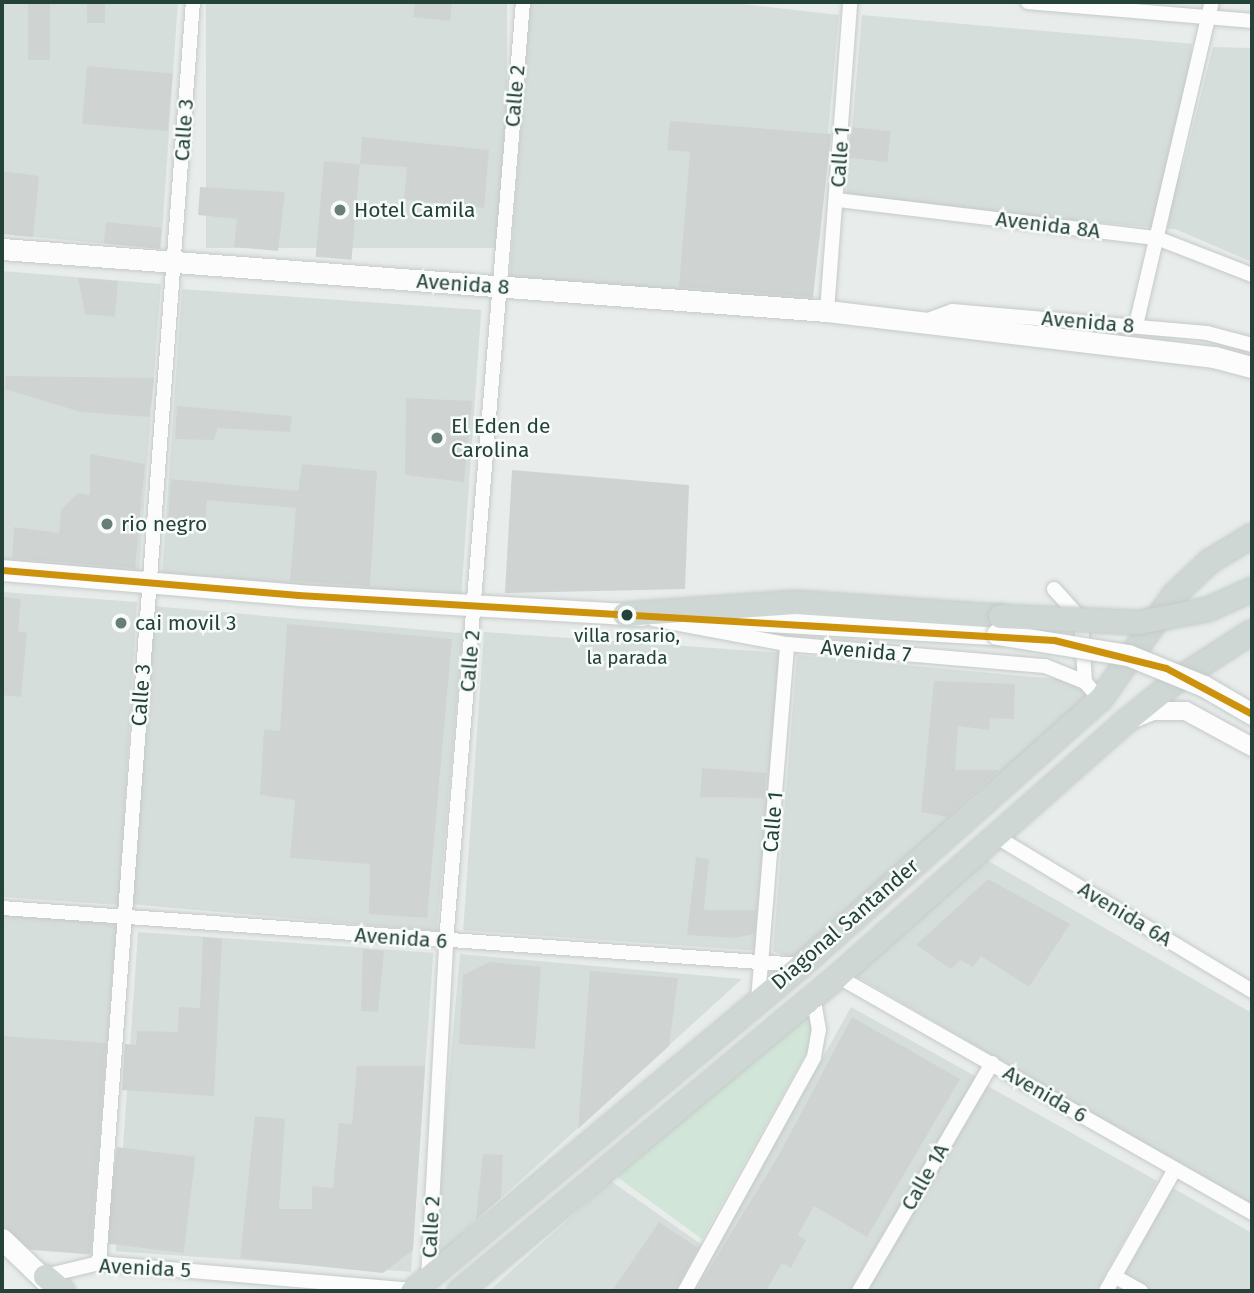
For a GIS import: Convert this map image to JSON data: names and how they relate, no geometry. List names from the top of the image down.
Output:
{
  "streets": {
    "main road": ["Avenida 8", "Avenida 7", "Diagonal Santander"],
    "street": [
      "Calle 2",
      "Calle 3",
      "Calle 1",
      "Avenida 8A",
      "Avenida 6A",
      "Avenida 6",
      "Calle 1A",
      "Avenida 5"
    ]
  },
  "crossings": [
    ["Calle 2", "Avenida 8"],
    ["Calle 2", "Avenida 7"],
    ["Calle 2", "Diagonal Santander"],
    ["Calle 2", "Avenida 6"],
    ["Calle 2", "Avenida 5"],
    ["Calle 3", "Avenida 8"],
    ["Calle 3", "Avenida 7"],
    ["Calle 3", "Avenida 6"],
    ["Calle 3", "Avenida 5"],
    ["Calle 1", "Avenida 8A"],
    ["Calle 1", "Avenida 8"],
    ["Calle 1", "Avenida 7"],
    ["Calle 1", "Diagonal Santander"],
    ["Calle 1", "Avenida 6"],
    ["Avenida 7", "Diagonal Santander"],
    ["Avenida 6A", "Diagonal Santander"],
    ["Diagonal Santander", "Avenida 6"],
    ["Diagonal Santander", "Avenida 5"],
    ["Avenida 6", "Calle 1A"]
  ],
  "places": [
    "Hotel Camila",
    "El Eden de Carolina",
    "rio negro",
    "villa rosario, la parada",
    "cai movil 3"
  ]
}
